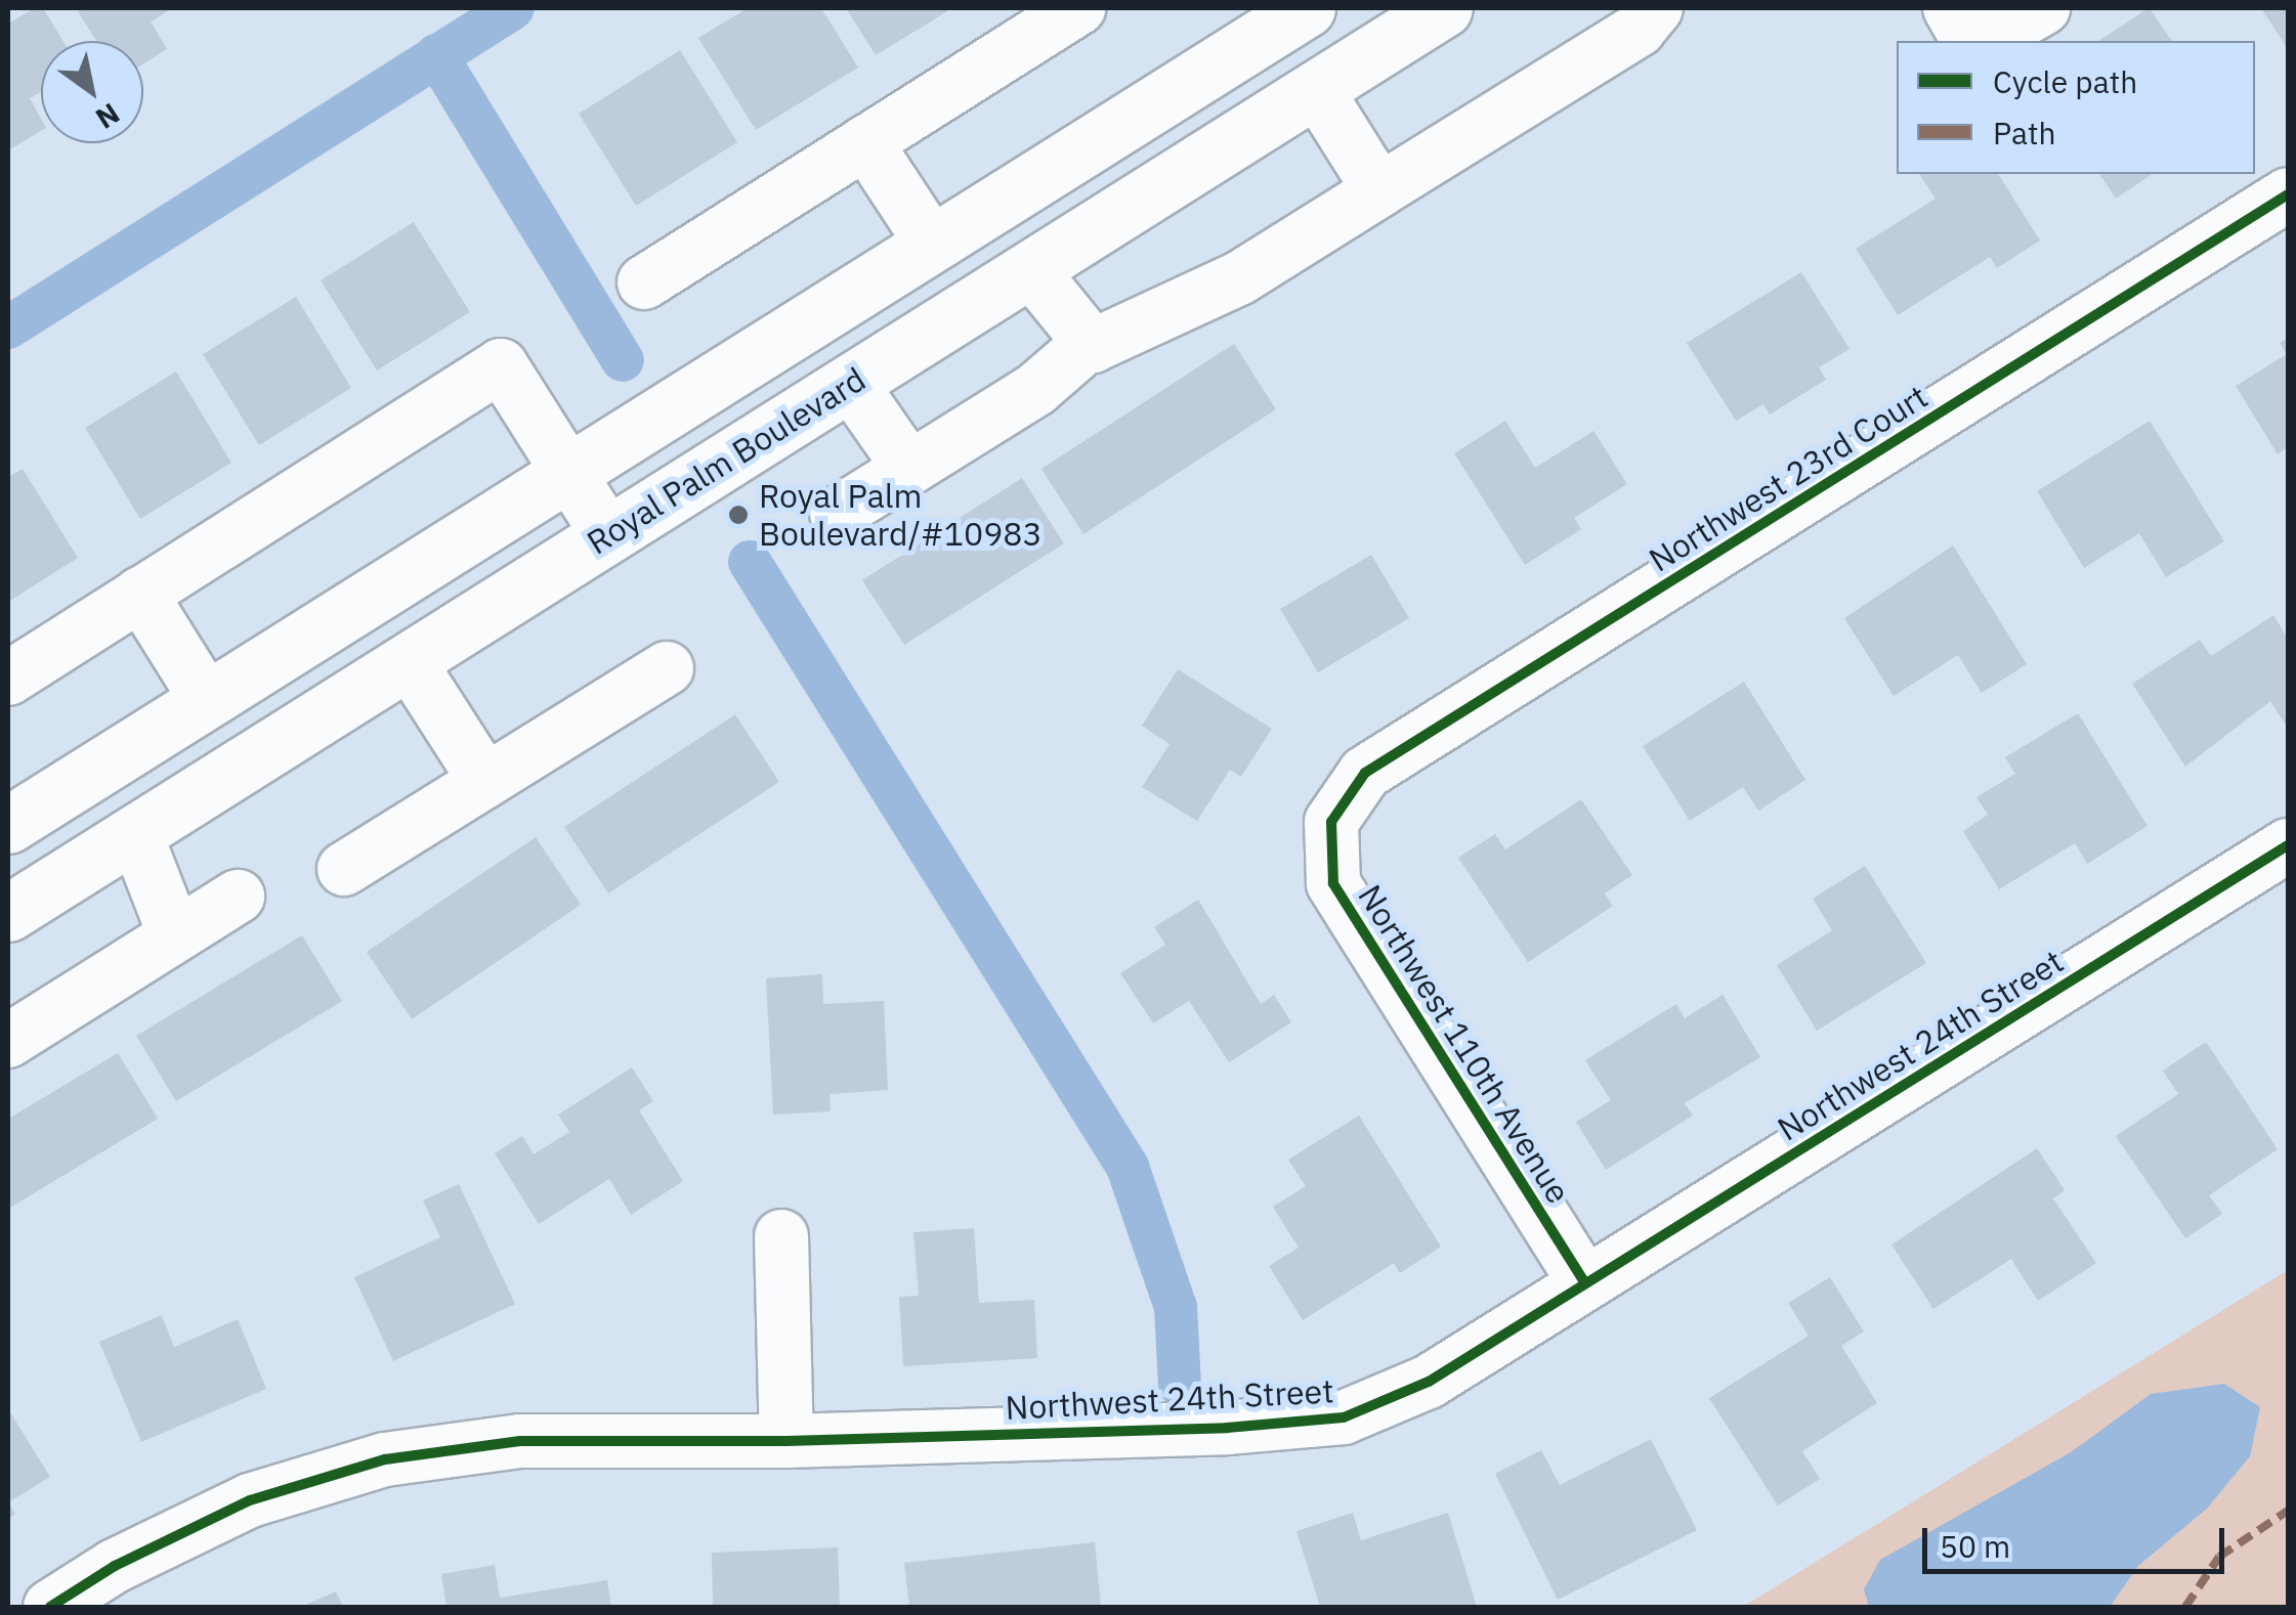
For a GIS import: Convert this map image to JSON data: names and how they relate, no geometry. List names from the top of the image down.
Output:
{
  "streets": {
    "main road": ["Royal Palm Boulevard"],
    "street": ["Northwest 23rd Court", "Northwest 110th Avenue", "Northwest 24th Street"]
  },
  "crossings": [
    ["Northwest 23rd Court", "Northwest 110th Avenue"],
    ["Northwest 110th Avenue", "Northwest 24th Street"]
  ],
  "places": ["Royal Palm Boulevard/#10983"],
  "legend": ["Cycle path", "Path"],
  "scale_bar": "50 m",
  "north": "bottom right"
}
